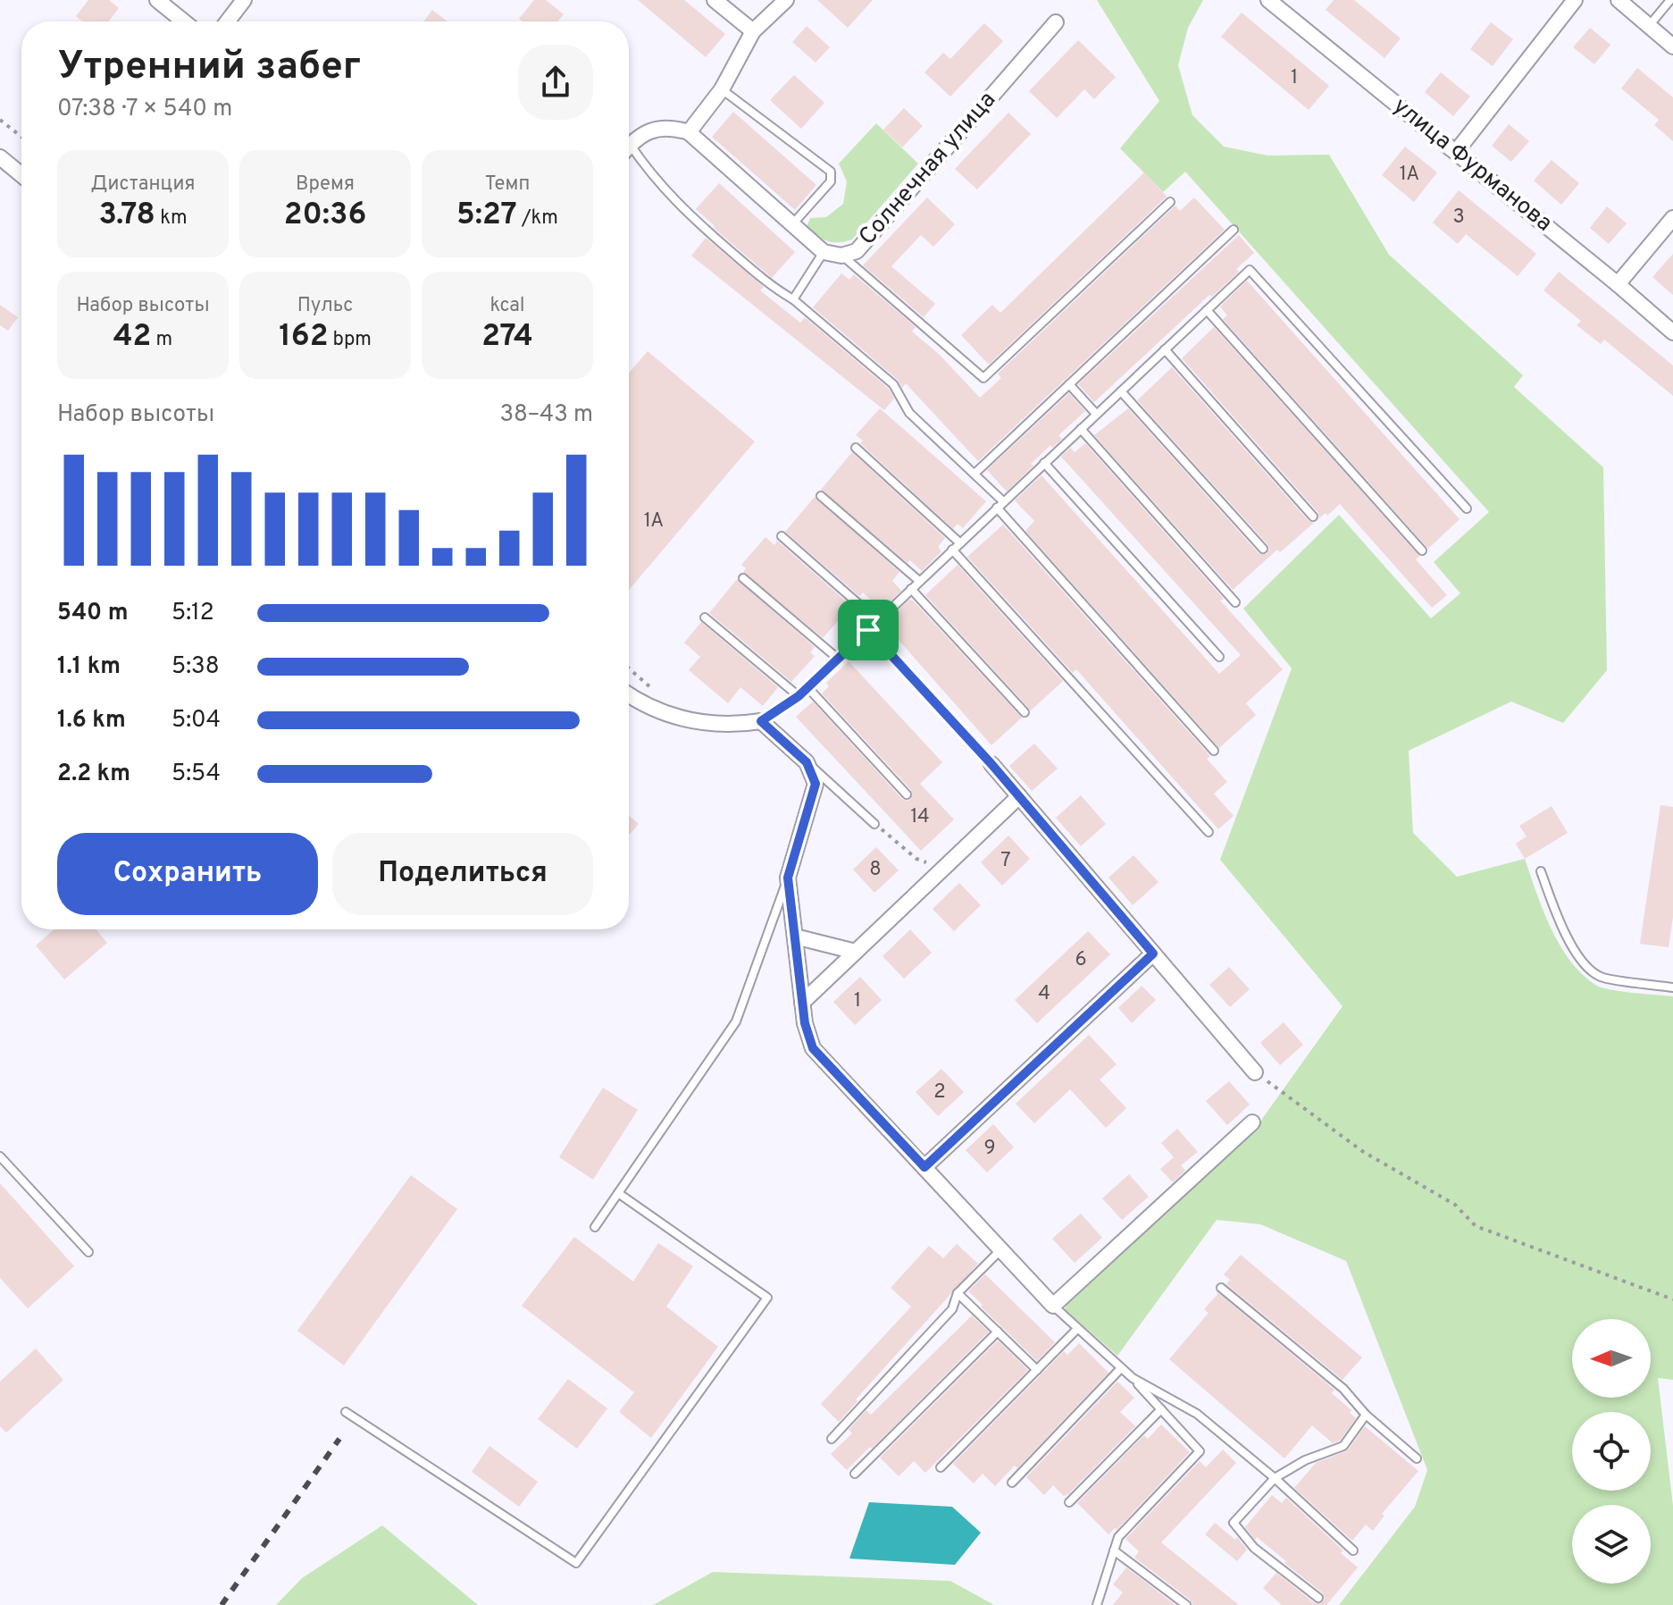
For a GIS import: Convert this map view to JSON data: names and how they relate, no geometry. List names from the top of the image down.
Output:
{
  "streets": {
    "street": ["улица Фурманова", "Солнечная улица"]
  },
  "house_numbers": [
    "1",
    "1А",
    "3",
    "1А",
    "14",
    "7",
    "8",
    "6",
    "4",
    "1",
    "2",
    "9"
  ],
  "north": "left",
  "page": {
    "heading": ["Утренний забег", "07:38 · 7 × 540 m"],
    "stats": [
      ["Дистанция", "3.78 km"],
      ["Время", "20:36"],
      ["Темп", "5:27 /km"],
      ["Набор высоты", "42 m"],
      ["Пульс", "162 bpm"],
      ["kcal", "274"]
    ],
    "chart": ["Набор высоты", "38–43 m"],
    "list": [
      {
        "name": "540 m",
        "note": "5:12"
      },
      {
        "name": "1.1 km",
        "note": "5:38"
      },
      {
        "name": "1.6 km",
        "note": "5:04"
      },
      {
        "name": "2.2 km",
        "note": "5:54"
      }
    ],
    "buttons": ["Сохранить", "Поделиться"]
  }
}
